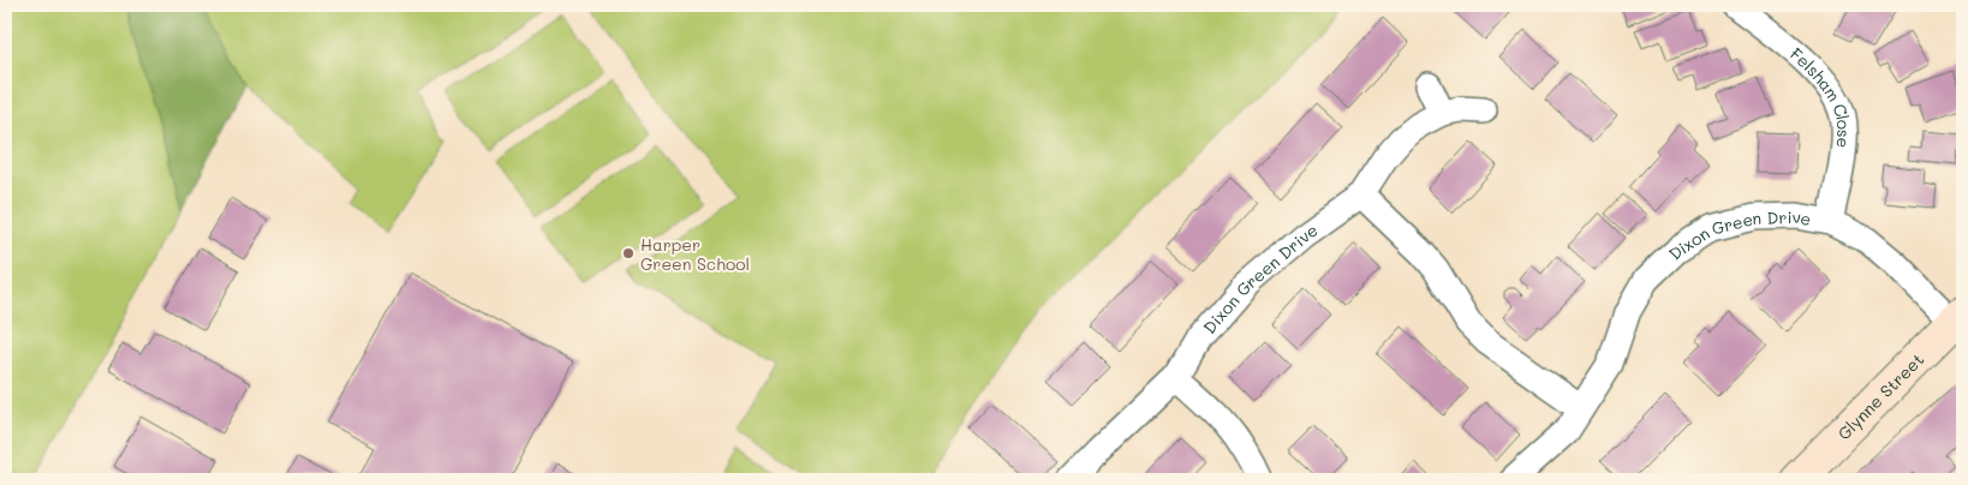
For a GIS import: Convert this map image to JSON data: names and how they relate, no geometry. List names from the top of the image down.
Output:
{
  "streets": {
    "main road": ["Glynne Street"],
    "street": ["Felsham Close", "Dixon Green Drive"]
  },
  "crossings": [
    ["Felsham Close", "Dixon Green Drive"],
    ["Dixon Green Drive", "Glynne Street"]
  ],
  "places": ["Harper Green School"]
}
